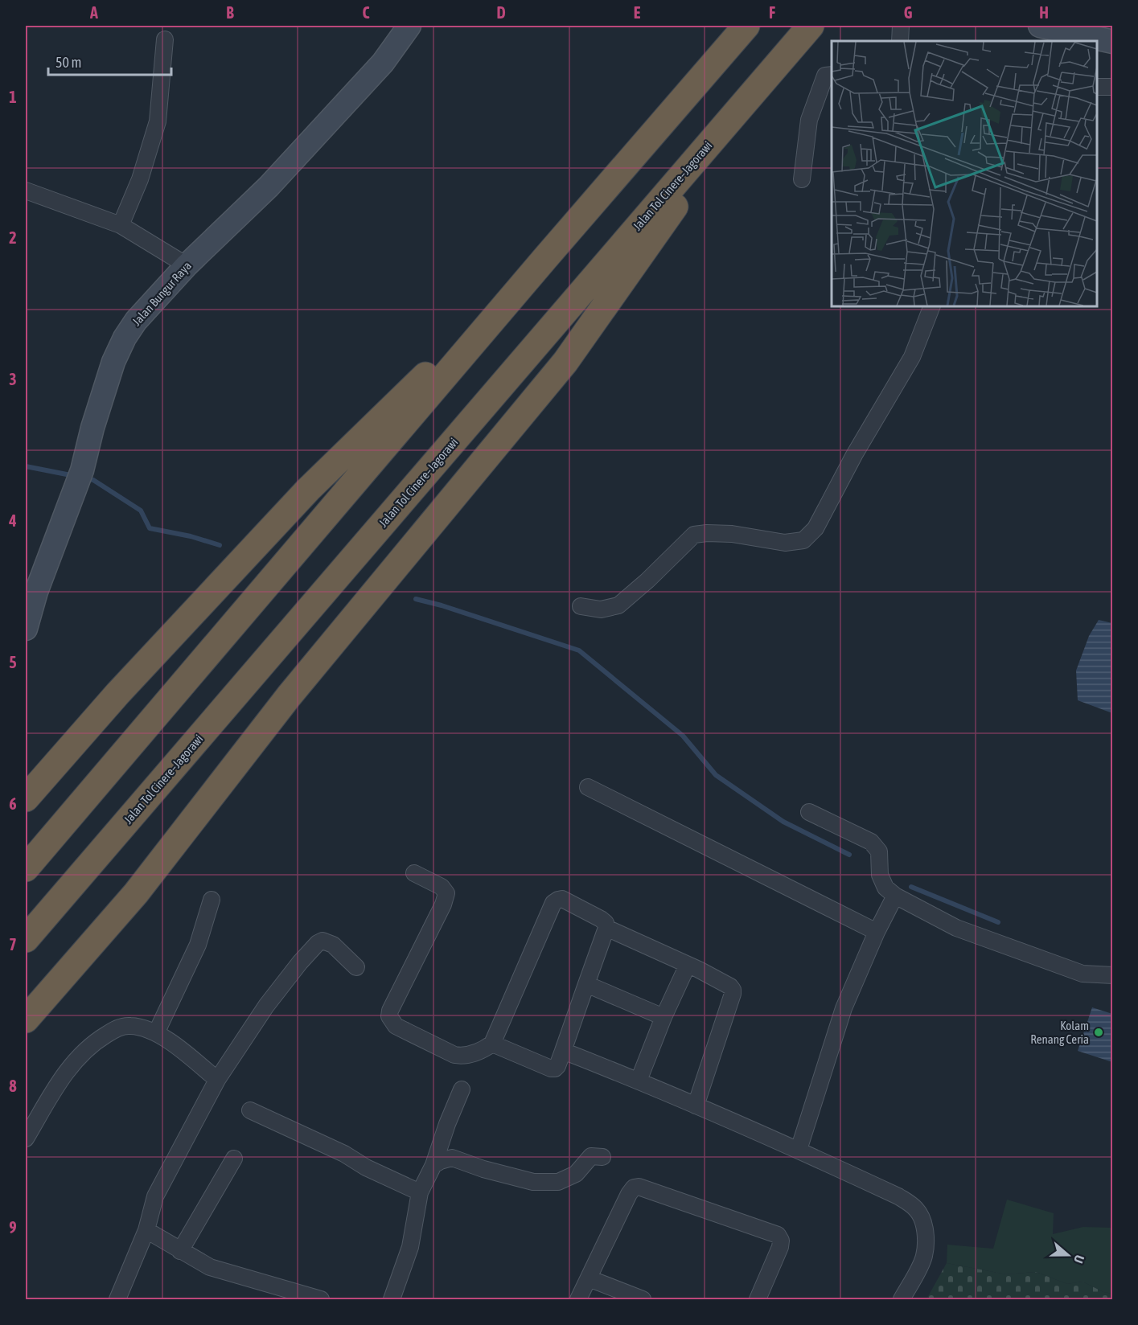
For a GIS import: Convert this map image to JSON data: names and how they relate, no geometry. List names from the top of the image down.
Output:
{
  "streets": {
    "highway": ["Jalan Tol Cinere–Jagorawi"],
    "street": ["Jalan Bungur Raya"]
  },
  "places": ["Kolam Renang Ceria"],
  "scale_bar": "50 m",
  "north": "right",
  "grid": {
    "columns": [
      "A",
      "B",
      "C",
      "D",
      "E",
      "F",
      "G",
      "H"
    ],
    "rows": [
      "1",
      "2",
      "3",
      "4",
      "5",
      "6",
      "7",
      "8",
      "9"
    ]
  }
}
